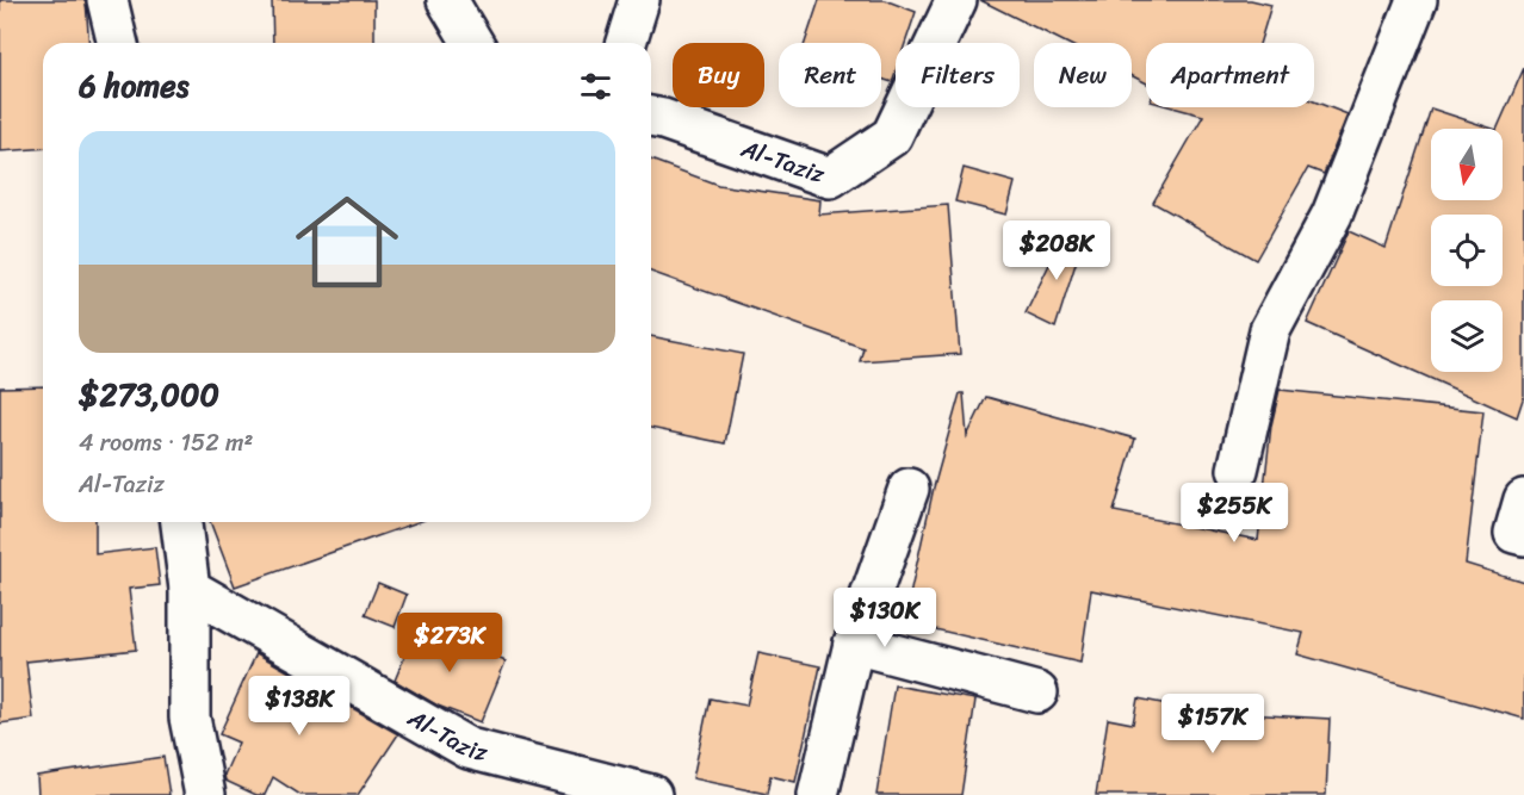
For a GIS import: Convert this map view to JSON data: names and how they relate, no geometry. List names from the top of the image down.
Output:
{
  "streets": {
    "street": ["Al-Taziz"]
  },
  "north": "bottom",
  "page": {
    "chip": [
      "Buy",
      "Rent",
      "Filters",
      "New",
      "Apartment"
    ],
    "heading": "6 homes",
    "list": [
      {
        "name": "$273,000",
        "note": "4 rooms · 152 m² · Al-Taziz"
      }
    ],
    "price": [
      "$208K",
      "$255K",
      "$130K",
      "$273K",
      "$138K",
      "$157K"
    ]
  }
}
